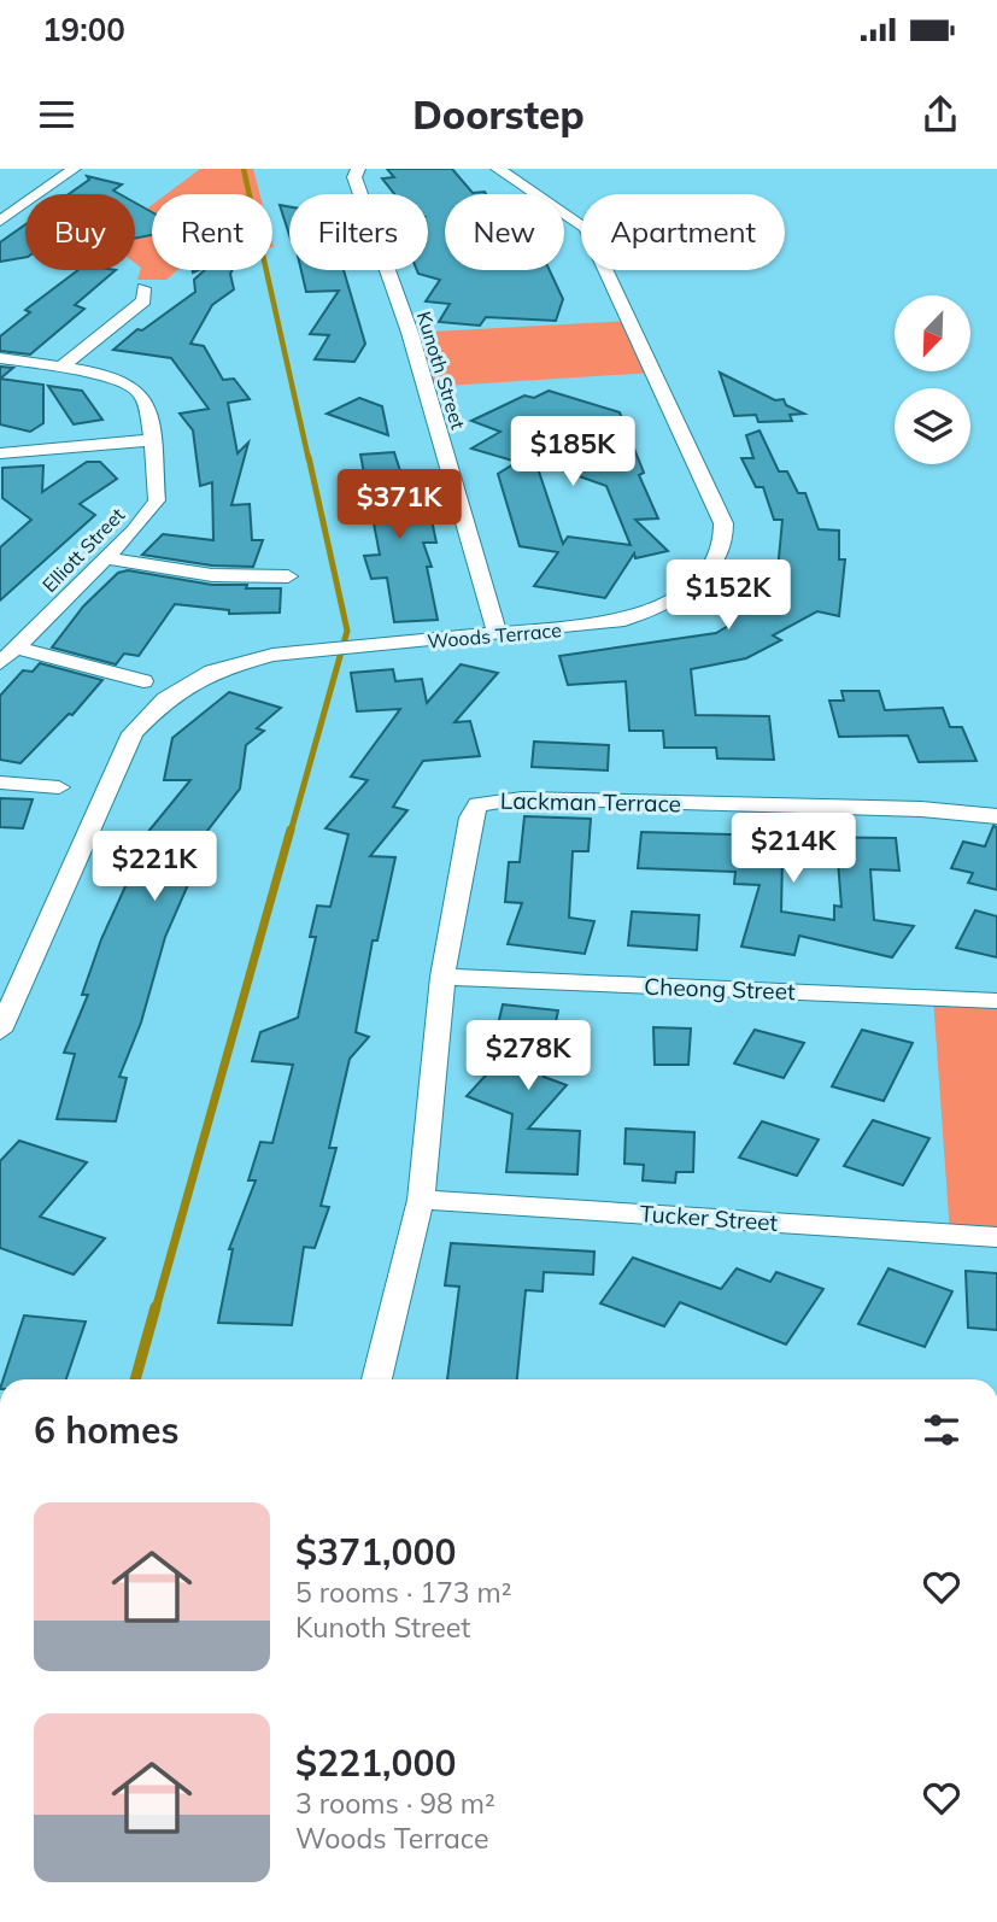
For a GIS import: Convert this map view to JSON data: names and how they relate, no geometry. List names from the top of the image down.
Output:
{
  "streets": {
    "street": [
      "Kunoth Street",
      "Elliott Street",
      "Woods Terrace",
      "Lackman Terrace",
      "Cheong Street",
      "Tucker Street"
    ]
  },
  "crossings": [
    ["Kunoth Street", "Woods Terrace"],
    ["Lackman Terrace", "Cheong Street"],
    ["Lackman Terrace", "Tucker Street"]
  ],
  "north": "bottom left",
  "page": {
    "status": "19:00",
    "header": "Doorstep",
    "chip": [
      "Buy",
      "Rent",
      "Filters",
      "New",
      "Apartment"
    ],
    "price": [
      "$185K",
      "$371K",
      "$152K",
      "$214K",
      "$221K",
      "$278K"
    ],
    "heading": "6 homes",
    "list": [
      {
        "name": "$371,000",
        "note": "5 rooms · 173 m² · Kunoth Street"
      },
      {
        "name": "$221,000",
        "note": "3 rooms · 98 m² · Woods Terrace"
      }
    ]
  }
}
